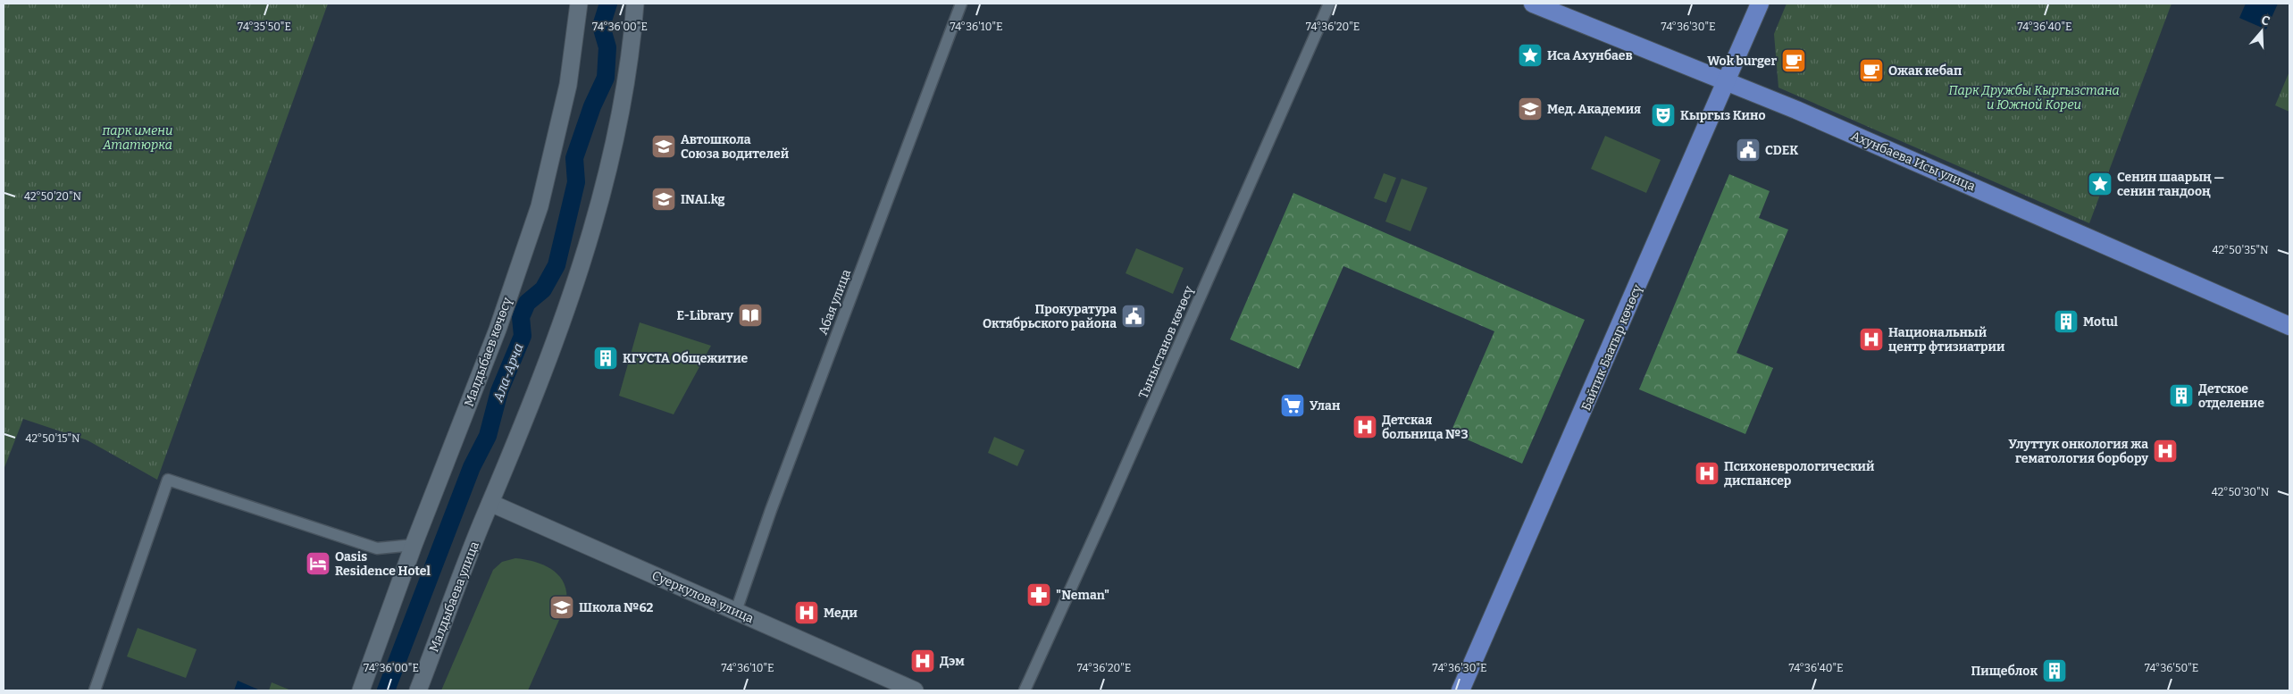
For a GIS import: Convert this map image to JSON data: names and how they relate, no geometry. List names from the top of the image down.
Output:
{
  "streets": {
    "main road": ["Ахунбаева Исы улица", "Байтик Баатыр көчөсү"],
    "street": [
      "Абая улица",
      "Тыныстанов көчөсү",
      "Малдыбаев көчөсү",
      "Малдыбаева улица",
      "Суеркулова улица"
    ]
  },
  "crossings": [
    ["Ахунбаева Исы улица", "Байтик Баатыр көчөсү"],
    ["Абая улица", "Суеркулова улица"],
    ["Малдыбаева улица", "Суеркулова улица"]
  ],
  "water": ["Ала-Арча"],
  "parks": ["Парк Дружбы Кыргызстана и Южной Кореи", "парк имени Ататюрка"],
  "places": {
    "place": ["Иса Ахунбаев", "Сенин шаарың — сенин тандооң"],
    "cafe": ["Wok burger", "Ожак кебап"],
    "school or university": [
      "Мед. Академия",
      "Автошкола Союза водителей",
      "INAI.kg",
      "Школа №62"
    ],
    "theatre": ["Кыргыз Кино"],
    "public building": ["CDEK", "Прокуратура Октябрьского района"],
    "library": ["E-Library"],
    "building": [
      "Motul",
      "КГУСТА Общежитие",
      "Детское отделение",
      "Пищеблок"
    ],
    "hospital": [
      "Национальный центр фтизиатрии",
      "Детская больница №3",
      "Улуттук онкология жа гематология борбору",
      "Психоневрологический диспансер",
      "Меди",
      "Дэм"
    ],
    "supermarket": ["Улан"],
    "hotel": ["Oasis Residence Hotel"],
    "pharmacy": ["\"Neman\""]
  },
  "north": "top",
  "coordinates": [
    "74°36'20\"E",
    "74°35'50\"E",
    "74°36'00\"E",
    "74°36'10\"E",
    "74°36'30\"E",
    "74°36'40\"E",
    "42°50'20\"N",
    "42°50'35\"N",
    "42°50'15\"N",
    "42°50'30\"N",
    "74°36'50\"E"
  ]
}
